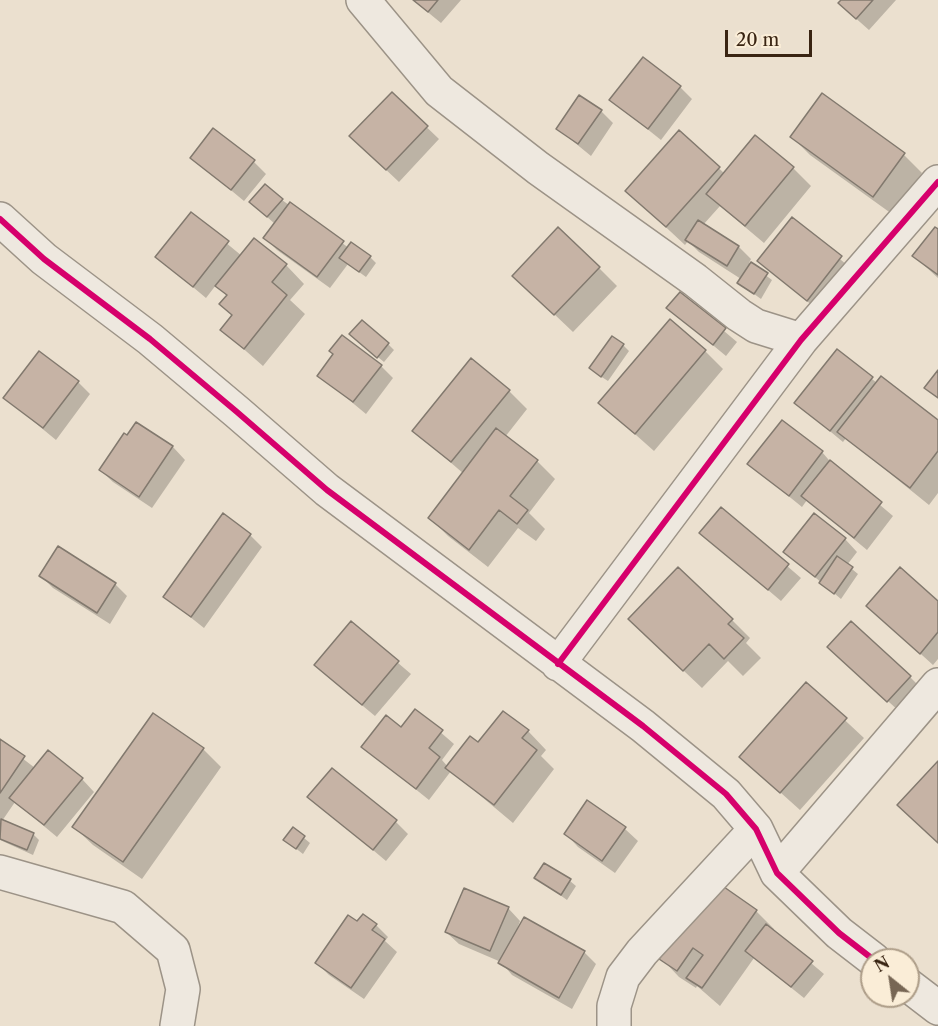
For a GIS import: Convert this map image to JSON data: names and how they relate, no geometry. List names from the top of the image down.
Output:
{
  "scale_bar": "20 m",
  "north": "top left"
}
